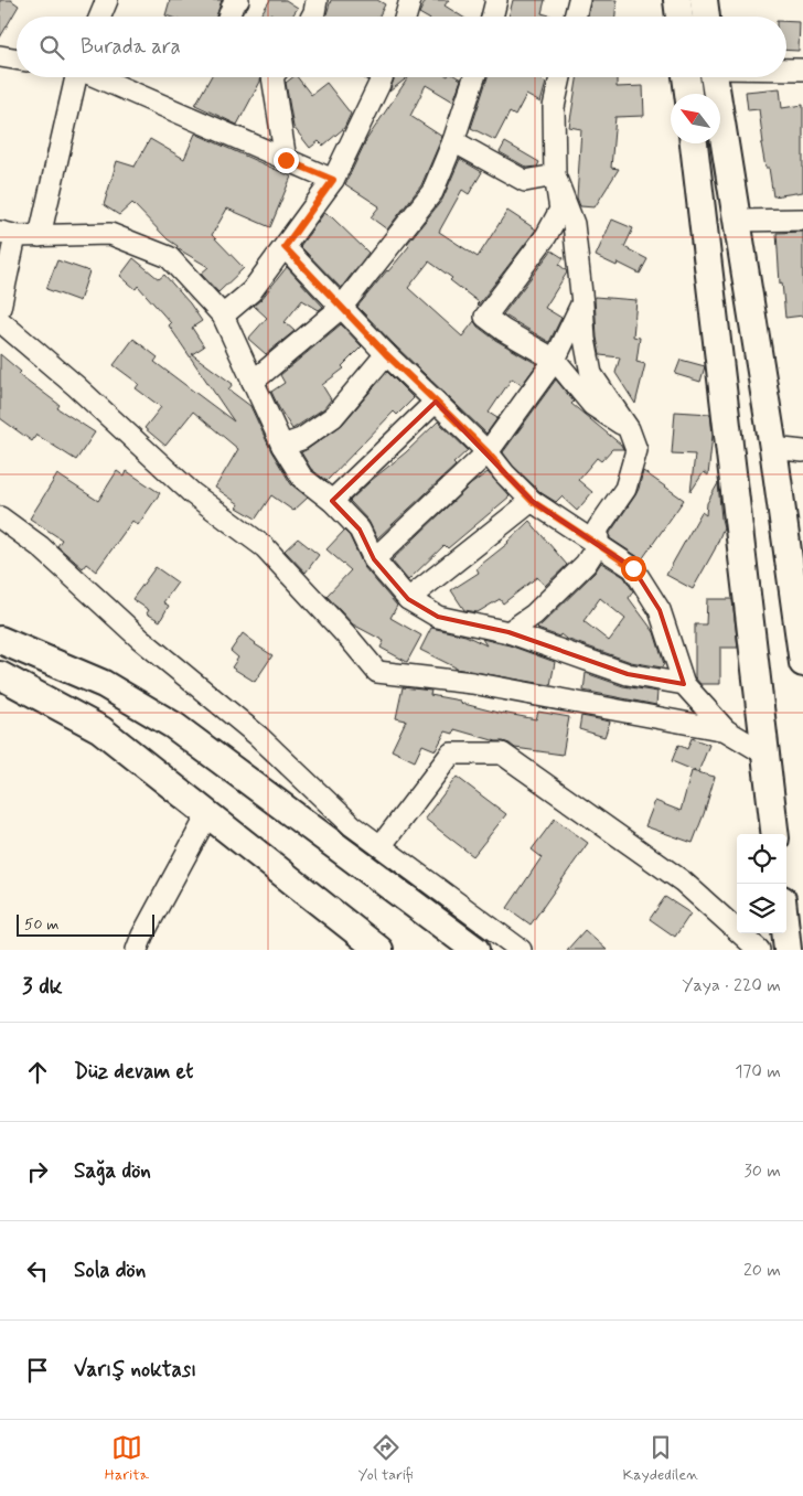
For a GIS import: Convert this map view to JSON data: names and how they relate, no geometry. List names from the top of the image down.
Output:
{
  "scale_bar": "50 m",
  "north": "top left",
  "page": {
    "search": "Burada ara",
    "scale": "50 m",
    "heading": ["3 dk", "Yaya · 220 m"],
    "list": [
      ["Düz devam et", "170 m"],
      ["Sağa dön", "30 m"],
      ["Sola dön", "20 m"],
      "Varış noktası"
    ],
    "nav": ["Harita", "Yol tarifi", "Kaydedilen"]
  }
}
